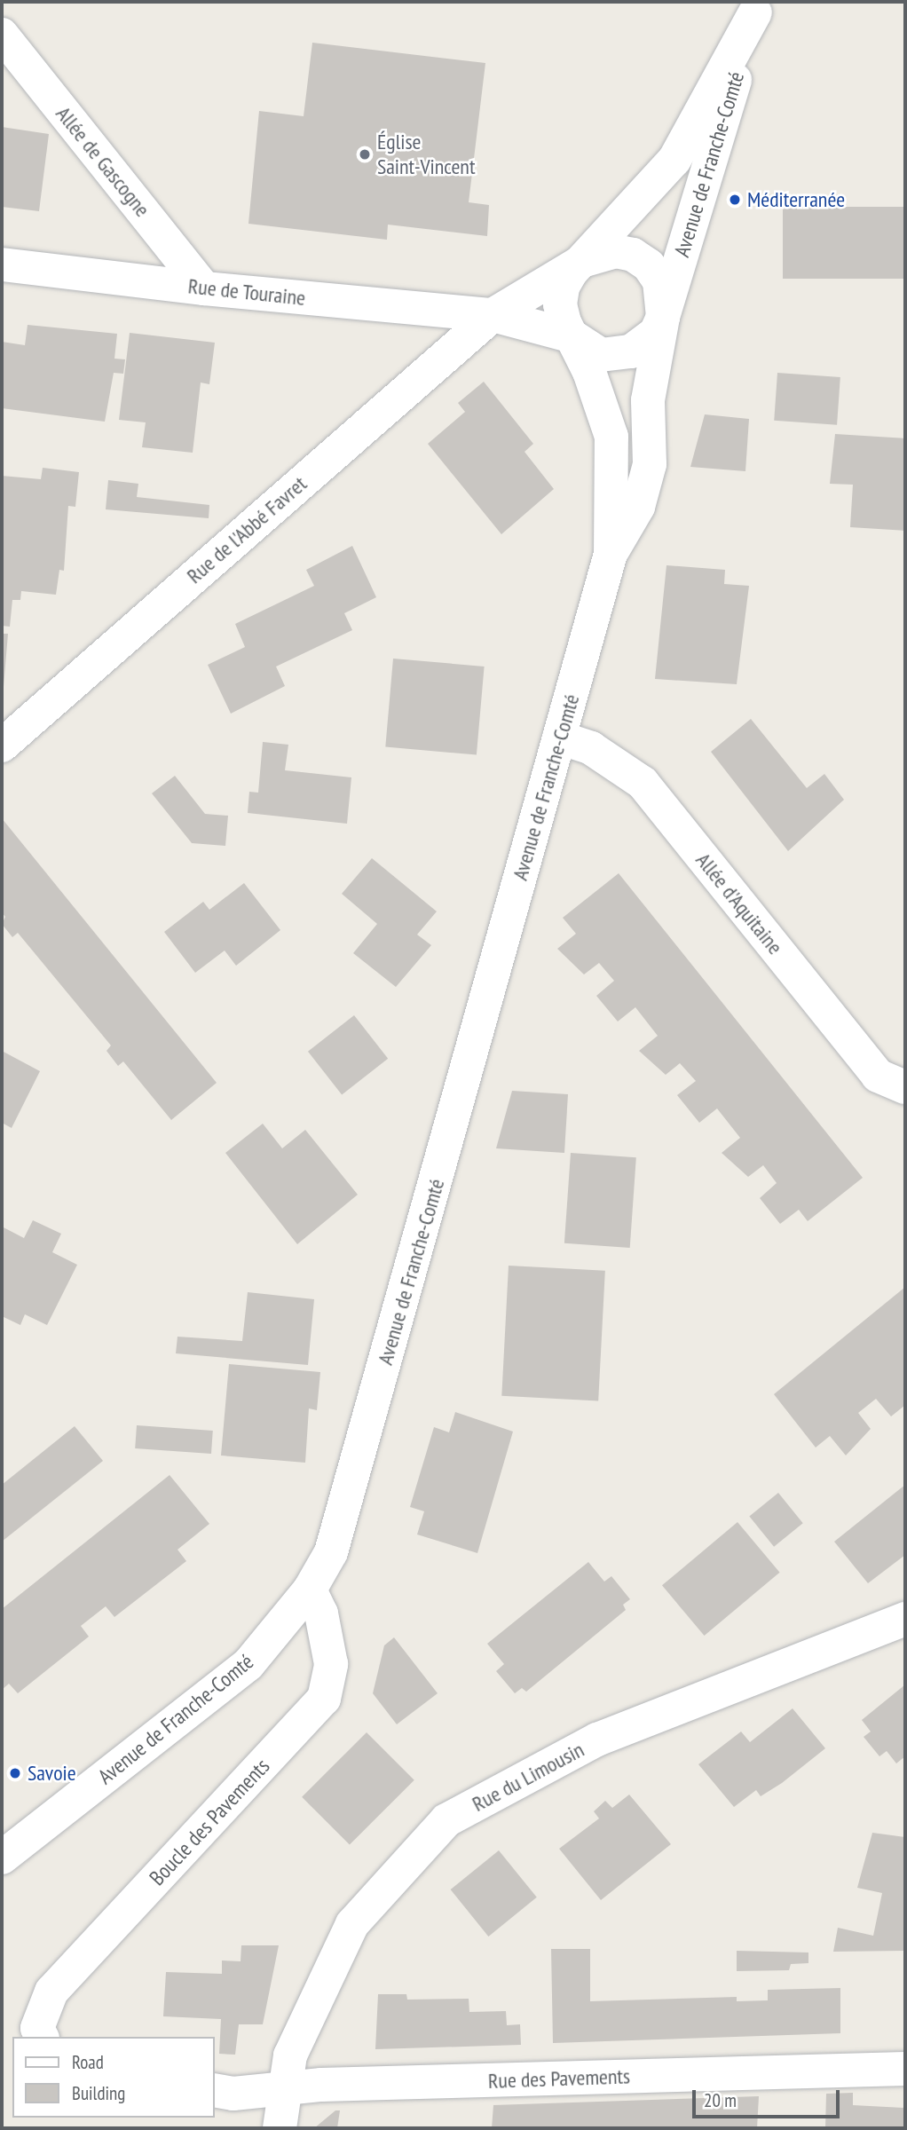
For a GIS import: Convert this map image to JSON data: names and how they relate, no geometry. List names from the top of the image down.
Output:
{
  "streets": {
    "street": [
      "Allée de Gascogne",
      "Avenue de Franche-Comté",
      "Rue de Touraine",
      "Rue de l'Abbé Favret",
      "Allée d'Aquitaine",
      "Rue du Limousin",
      "Boucle des Pavements",
      "Rue des Pavements"
    ]
  },
  "crossings": [
    ["Allée de Gascogne", "Rue de Touraine"],
    ["Avenue de Franche-Comté", "Rue de Touraine"],
    ["Avenue de Franche-Comté", "Allée d'Aquitaine"],
    ["Avenue de Franche-Comté", "Boucle des Pavements"],
    ["Rue de Touraine", "Rue de l'Abbé Favret"],
    ["Rue du Limousin", "Rue des Pavements"]
  ],
  "places": ["Église Saint-Vincent", "Méditerranée", "Savoie"],
  "legend": ["Road", "Building"],
  "scale_bar": "20 m"
}
